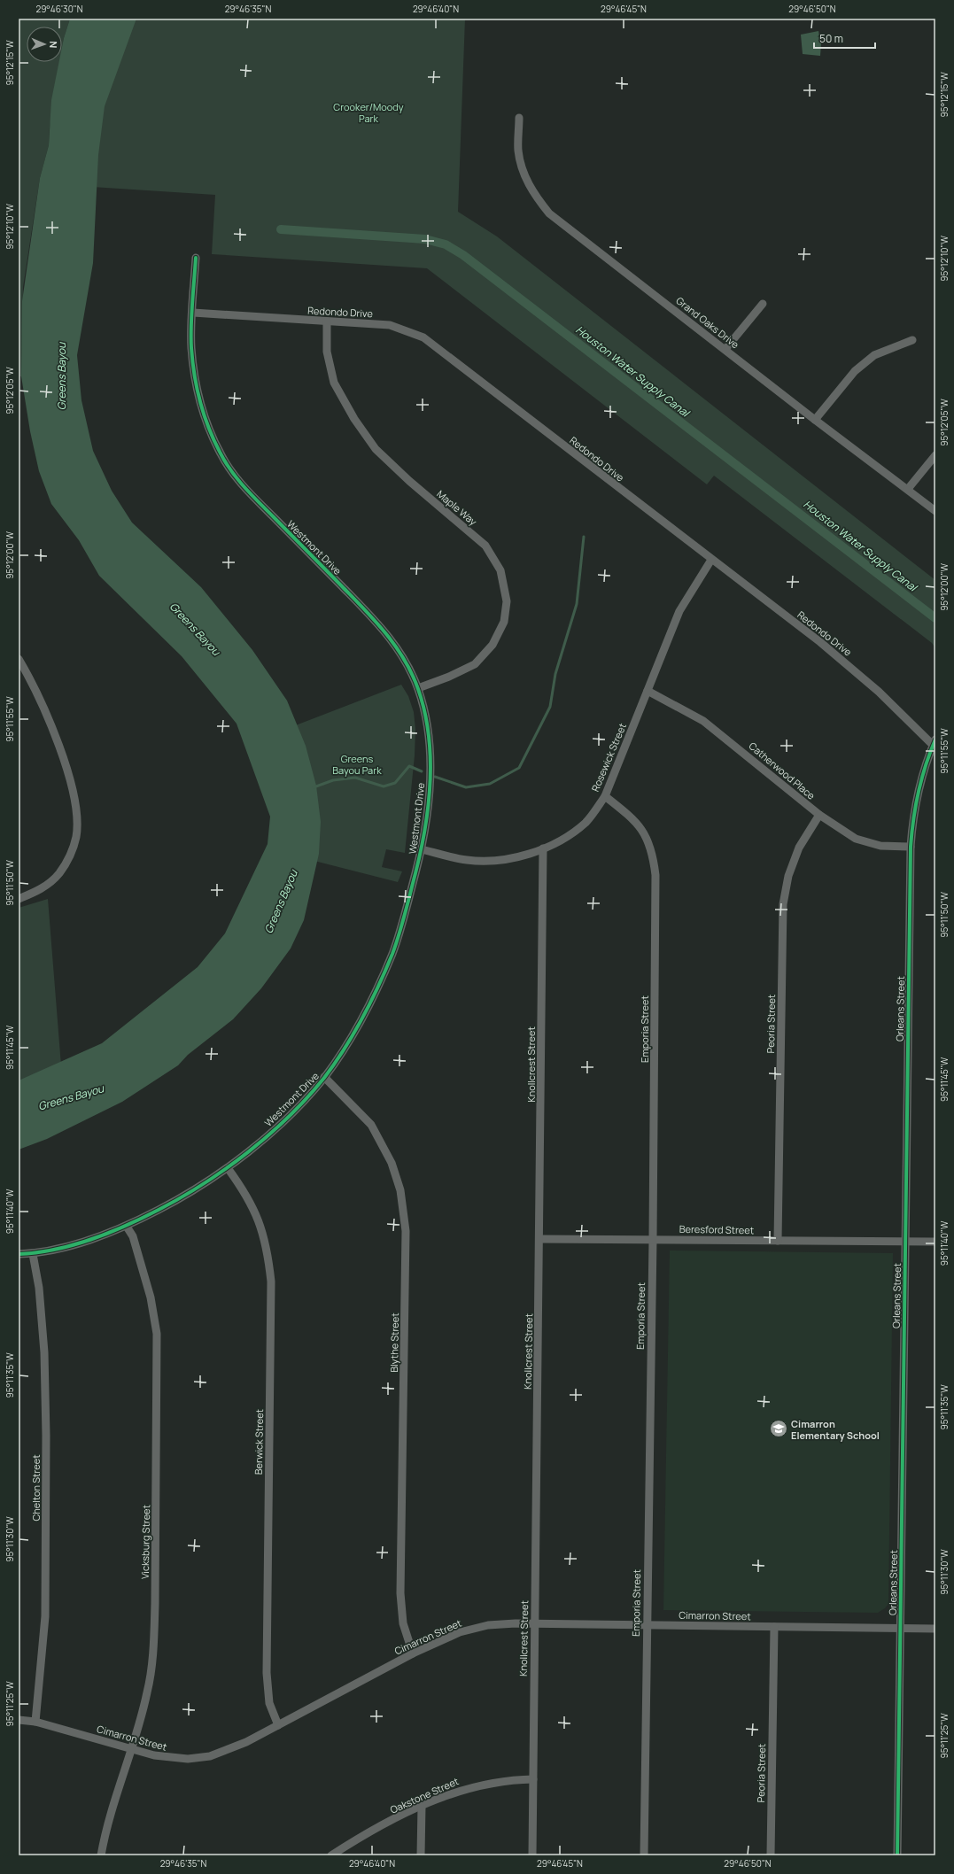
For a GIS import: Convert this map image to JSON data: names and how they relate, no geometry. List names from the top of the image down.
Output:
{
  "streets": {
    "street": [
      "Redondo Drive",
      "Grand Oaks Drive",
      "Maple Way",
      "Westmont Drive",
      "Rosewick Street",
      "Catherwood Place",
      "Orleans Street",
      "Peoria Street",
      "Emporia Street",
      "Knollcrest Street",
      "Beresford Street",
      "Blythe Street",
      "Berwick Street",
      "Chelton Street",
      "Vicksburg Street",
      "Cimarron Street",
      "Oakstone Street"
    ]
  },
  "crossings": [
    ["Redondo Drive", "Maple Way"],
    ["Redondo Drive", "Westmont Drive"],
    ["Redondo Drive", "Rosewick Street"],
    ["Redondo Drive", "Orleans Street"],
    ["Maple Way", "Westmont Drive"],
    ["Westmont Drive", "Rosewick Street"],
    ["Westmont Drive", "Blythe Street"],
    ["Westmont Drive", "Berwick Street"],
    ["Westmont Drive", "Chelton Street"],
    ["Westmont Drive", "Vicksburg Street"],
    ["Rosewick Street", "Catherwood Place"],
    ["Rosewick Street", "Emporia Street"],
    ["Rosewick Street", "Knollcrest Street"],
    ["Catherwood Place", "Orleans Street"],
    ["Catherwood Place", "Peoria Street"],
    ["Orleans Street", "Beresford Street"],
    ["Orleans Street", "Cimarron Street"],
    ["Peoria Street", "Beresford Street"],
    ["Peoria Street", "Cimarron Street"],
    ["Emporia Street", "Beresford Street"],
    ["Emporia Street", "Cimarron Street"],
    ["Knollcrest Street", "Beresford Street"],
    ["Knollcrest Street", "Cimarron Street"],
    ["Knollcrest Street", "Oakstone Street"],
    ["Blythe Street", "Cimarron Street"],
    ["Berwick Street", "Cimarron Street"],
    ["Chelton Street", "Cimarron Street"],
    ["Vicksburg Street", "Cimarron Street"]
  ],
  "water": ["Houston Water Supply Canal", "Greens Bayou"],
  "parks": ["Crooker/Moody Park", "Greens Bayou Park"],
  "places": {
    "school or university": ["Cimarron Elementary School"]
  },
  "scale_bar": "50 m",
  "north": "right",
  "coordinates": [
    "29°46'30\"N",
    "29°46'35\"N",
    "29°46'40\"N",
    "29°46'45\"N",
    "29°46'50\"N",
    "95°12'15\"W",
    "95°12'10\"W",
    "95°12'05\"W",
    "95°12'00\"W",
    "95°11'55\"W",
    "95°11'50\"W",
    "95°11'45\"W",
    "95°11'40\"W",
    "95°11'35\"W",
    "95°11'30\"W",
    "95°11'25\"W"
  ]
}
